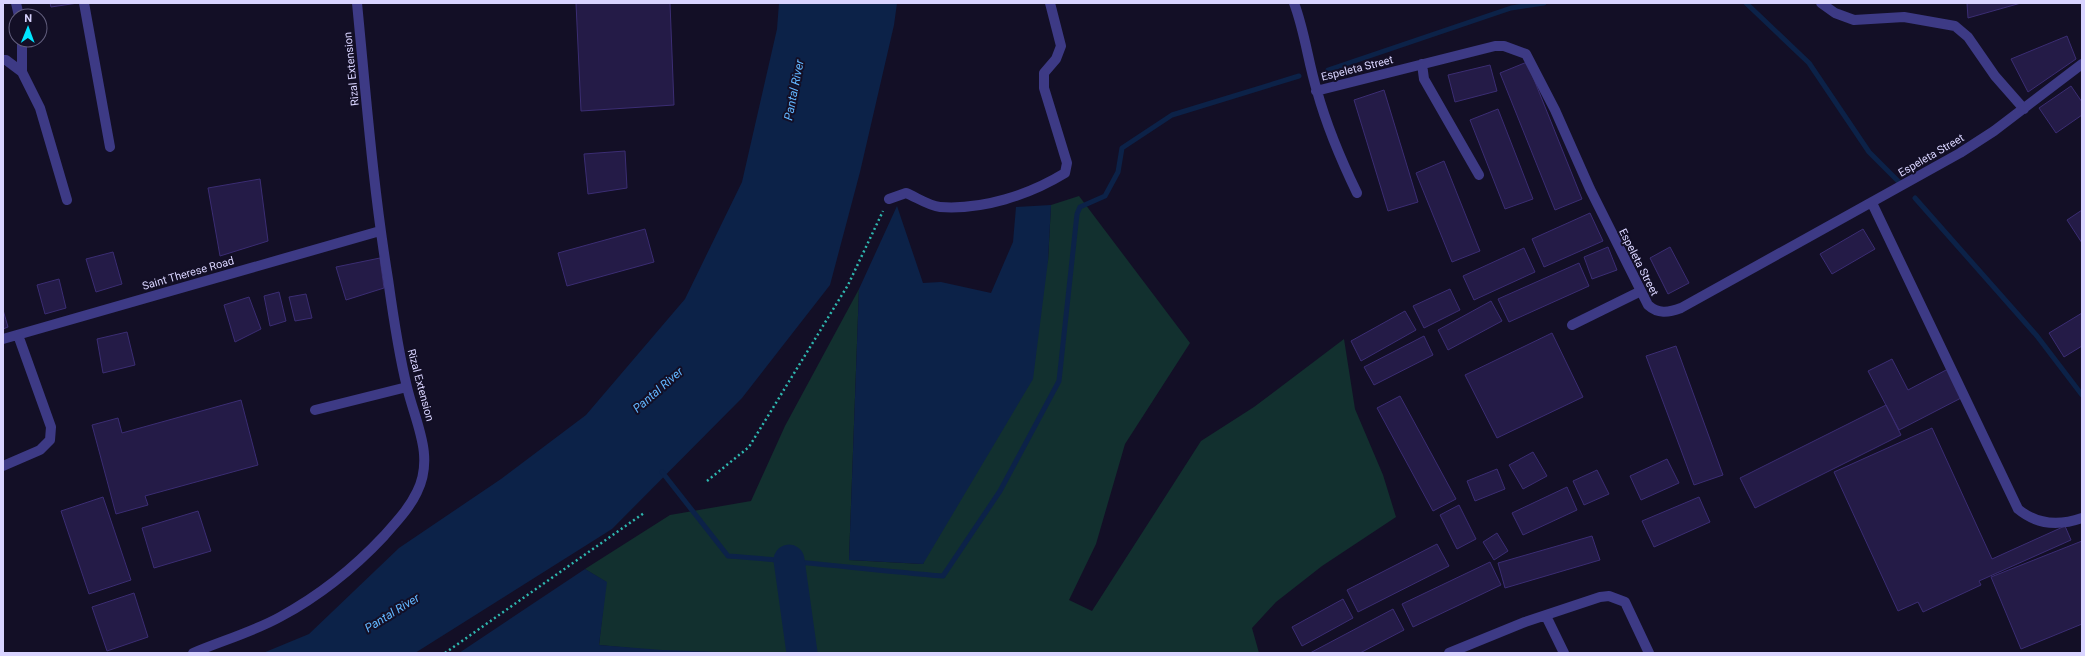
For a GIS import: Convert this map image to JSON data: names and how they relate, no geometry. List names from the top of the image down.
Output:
{
  "streets": {
    "street": ["Espeleta Street", "Rizal Extension", "Saint Therese Road"]
  },
  "crossings": [
    ["Rizal Extension", "Saint Therese Road"]
  ],
  "water": ["Pantal River"],
  "north": "top"
}
